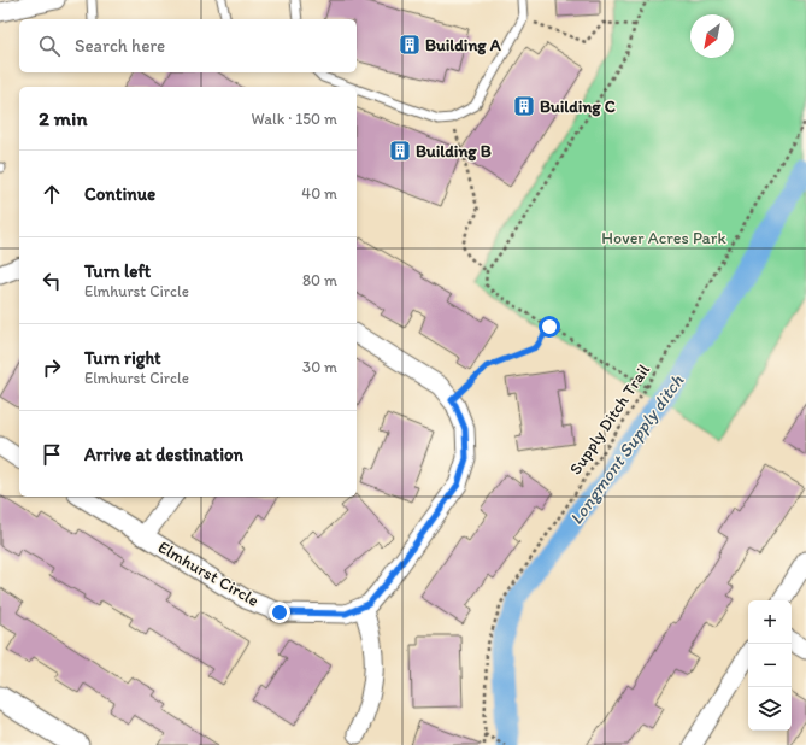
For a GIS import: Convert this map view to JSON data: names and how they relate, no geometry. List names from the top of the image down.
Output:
{
  "streets": {
    "street": ["Elmhurst Circle"],
    "path": ["Supply Ditch Trail"]
  },
  "water": ["Longmont Supply ditch"],
  "parks": ["Hover Acres Park"],
  "places": {
    "building": ["Building A", "Building C", "Building B"]
  },
  "north": "bottom left",
  "page": {
    "search": "Search here",
    "heading": ["2 min", "Walk · 150 m"],
    "list": [
      ["Continue", "40 m"],
      ["Turn left", "Elmhurst Circle", "80 m"],
      ["Turn right", "Elmhurst Circle", "30 m"],
      "Arrive at destination"
    ],
    "map_buttons": ["+", "−"]
  }
}
